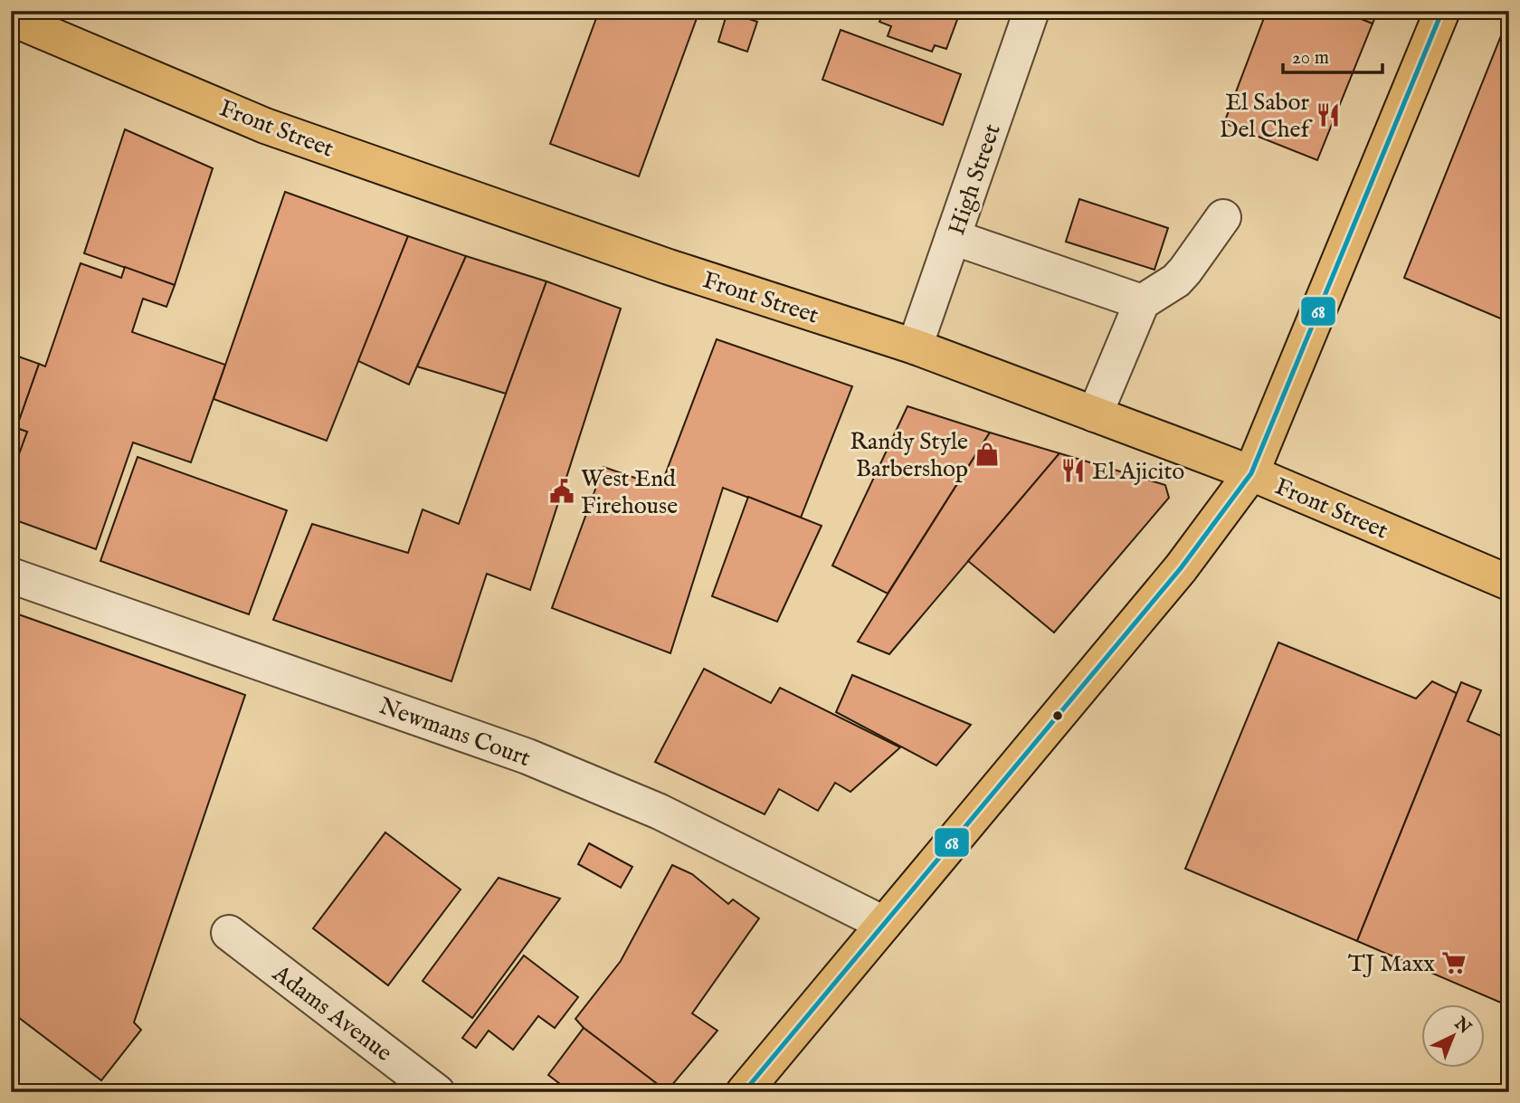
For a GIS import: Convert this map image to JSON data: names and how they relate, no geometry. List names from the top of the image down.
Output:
{
  "streets": {
    "main road": ["Front Street"],
    "street": ["High Street", "Newmans Court", "Adams Avenue"]
  },
  "crossings": [
    ["Front Street", "High Street"]
  ],
  "places": {
    "restaurant": ["El Sabor Del Chef", "El Ajicito"],
    "shop": ["Randy Style Barbershop"],
    "public building": ["West End Firehouse"],
    "supermarket": ["TJ Maxx"]
  },
  "lines": ["transit line 68"],
  "scale_bar": "20 m",
  "north": "top right"
}
